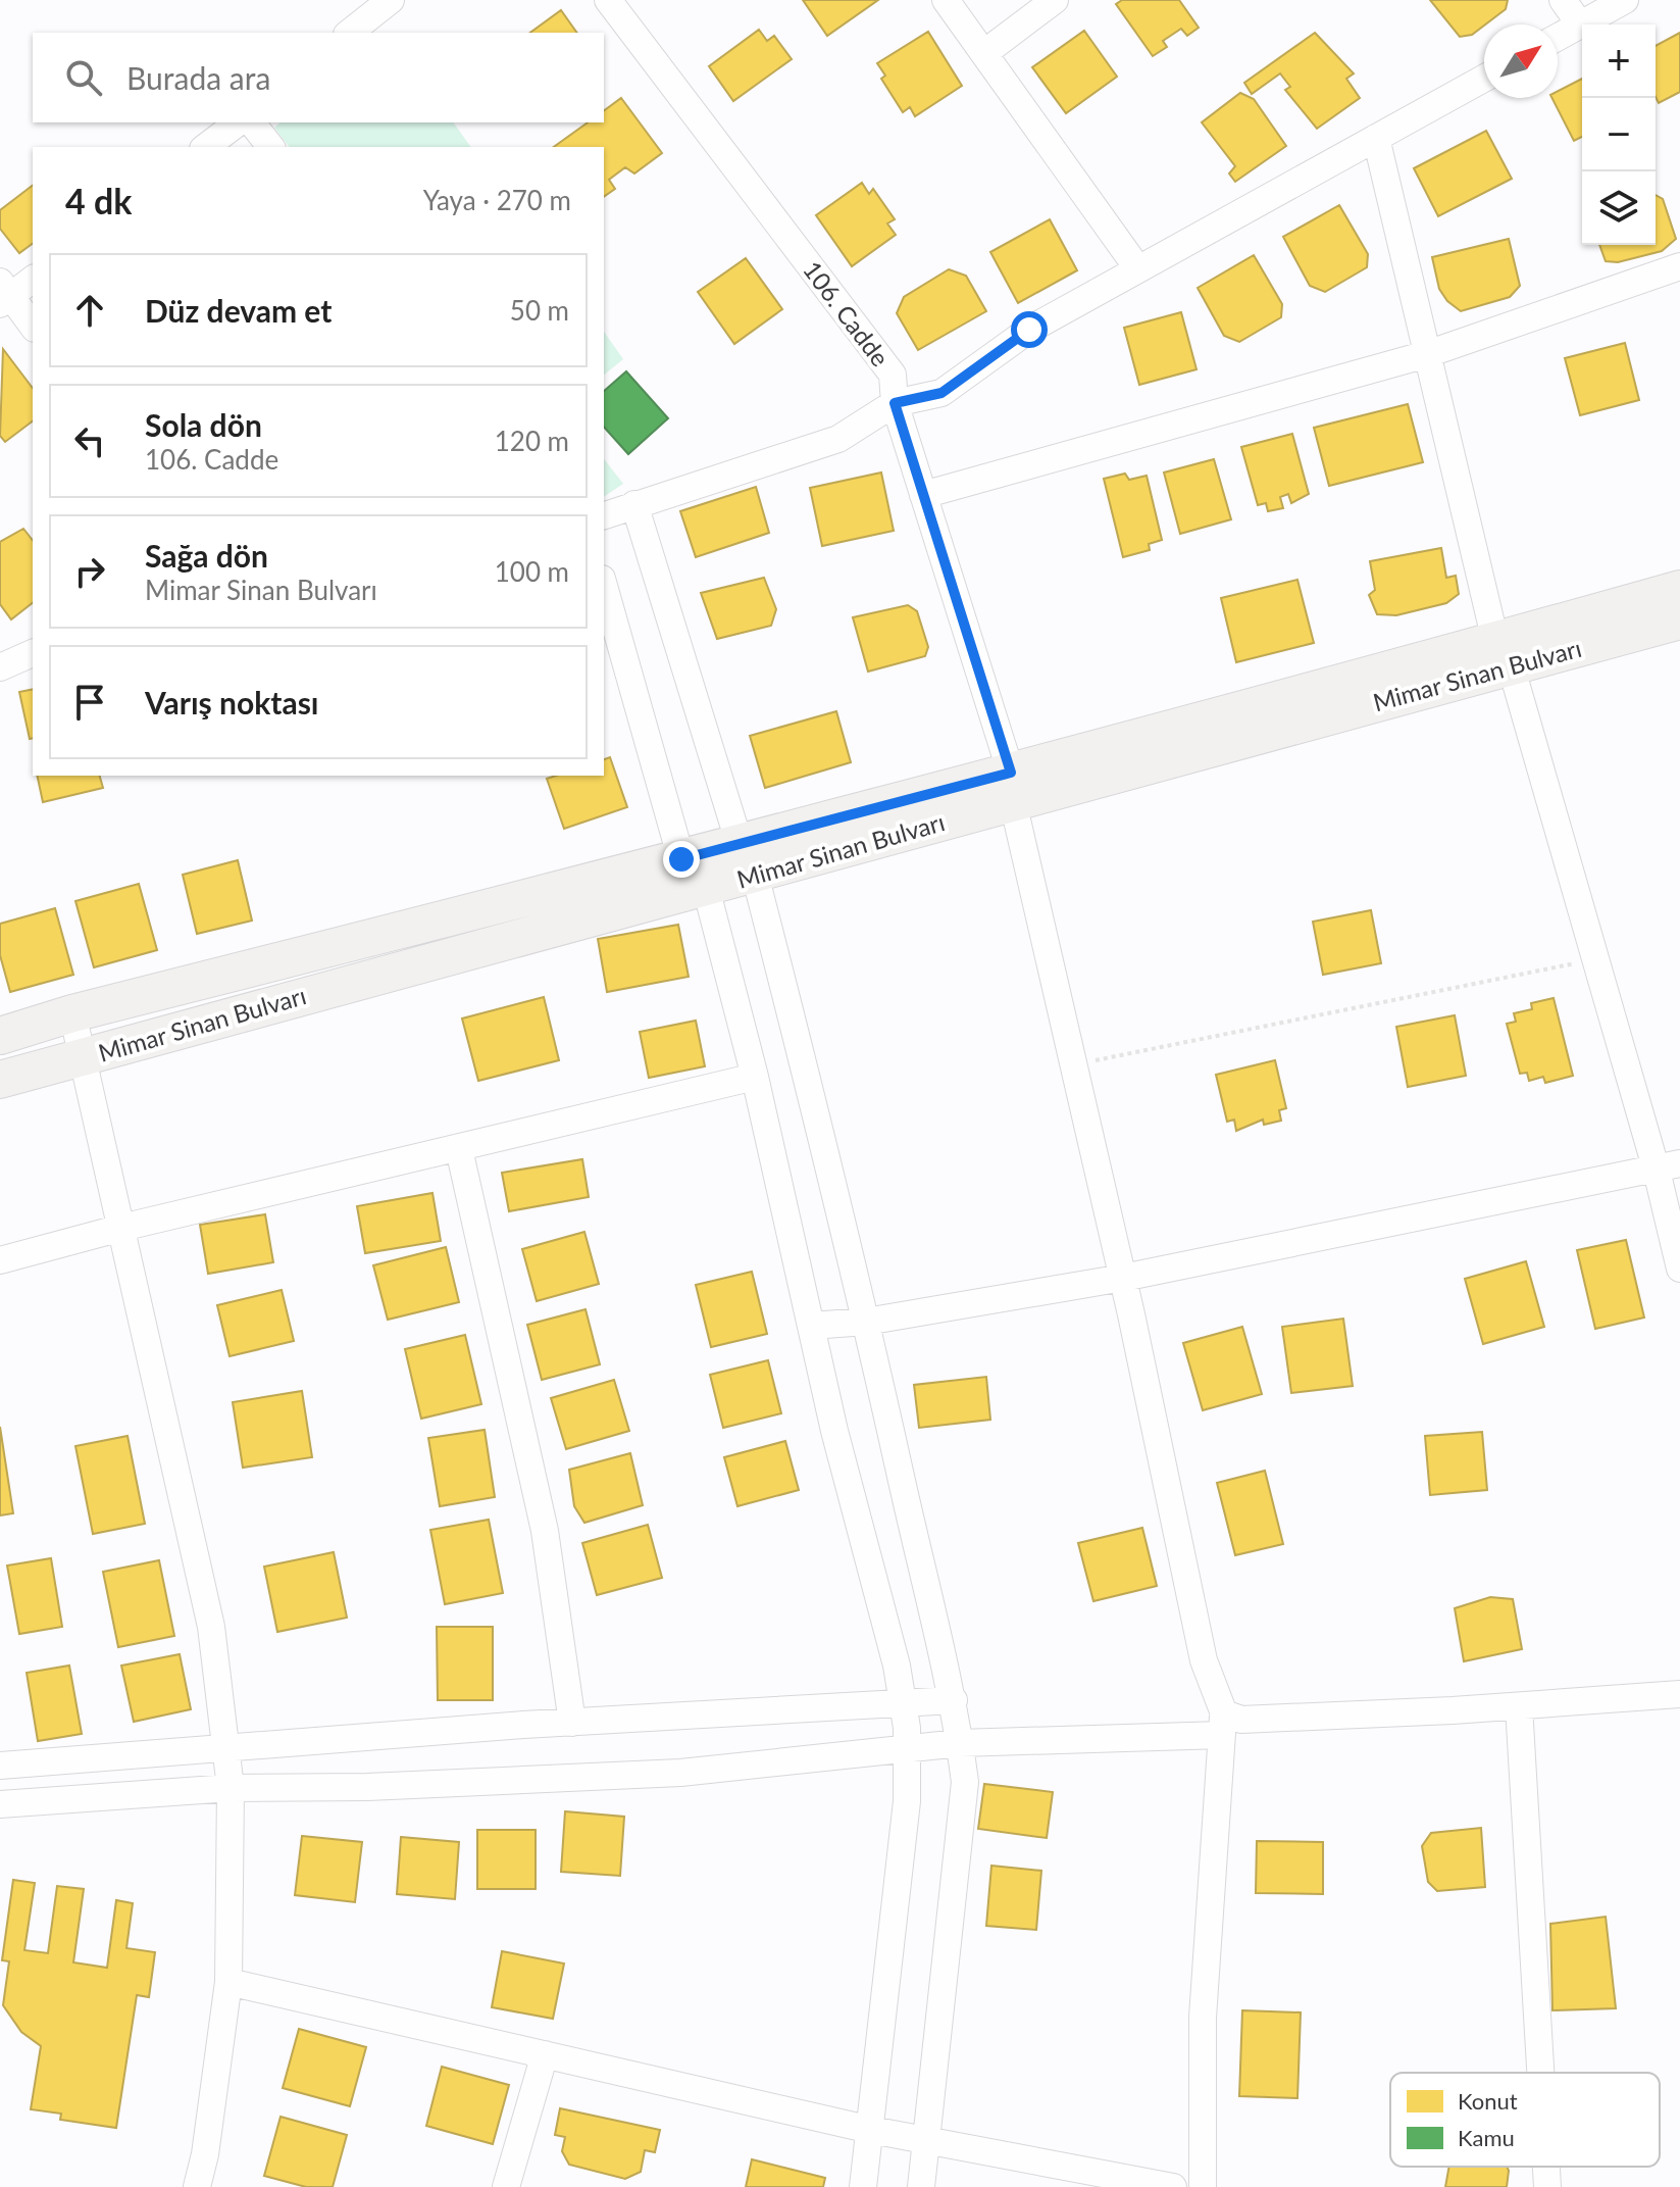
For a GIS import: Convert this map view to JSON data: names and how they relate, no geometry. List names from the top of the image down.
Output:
{
  "streets": {
    "main road": ["Mimar Sinan Bulvarı"],
    "street": ["106. Cadde"]
  },
  "crossings": [
    ["106. Cadde", "Mimar Sinan Bulvarı"]
  ],
  "legend": ["Konut", "Kamu"],
  "north": "top right",
  "page": {
    "map_buttons": ["+", "−"],
    "search": "Burada ara",
    "heading": ["4 dk", "Yaya · 270 m"],
    "list": [
      ["Düz devam et", "50 m"],
      ["Sola dön", "106. Cadde", "120 m"],
      ["Sağa dön", "Mimar Sinan Bulvarı", "100 m"],
      "Varış noktası"
    ]
  }
}
